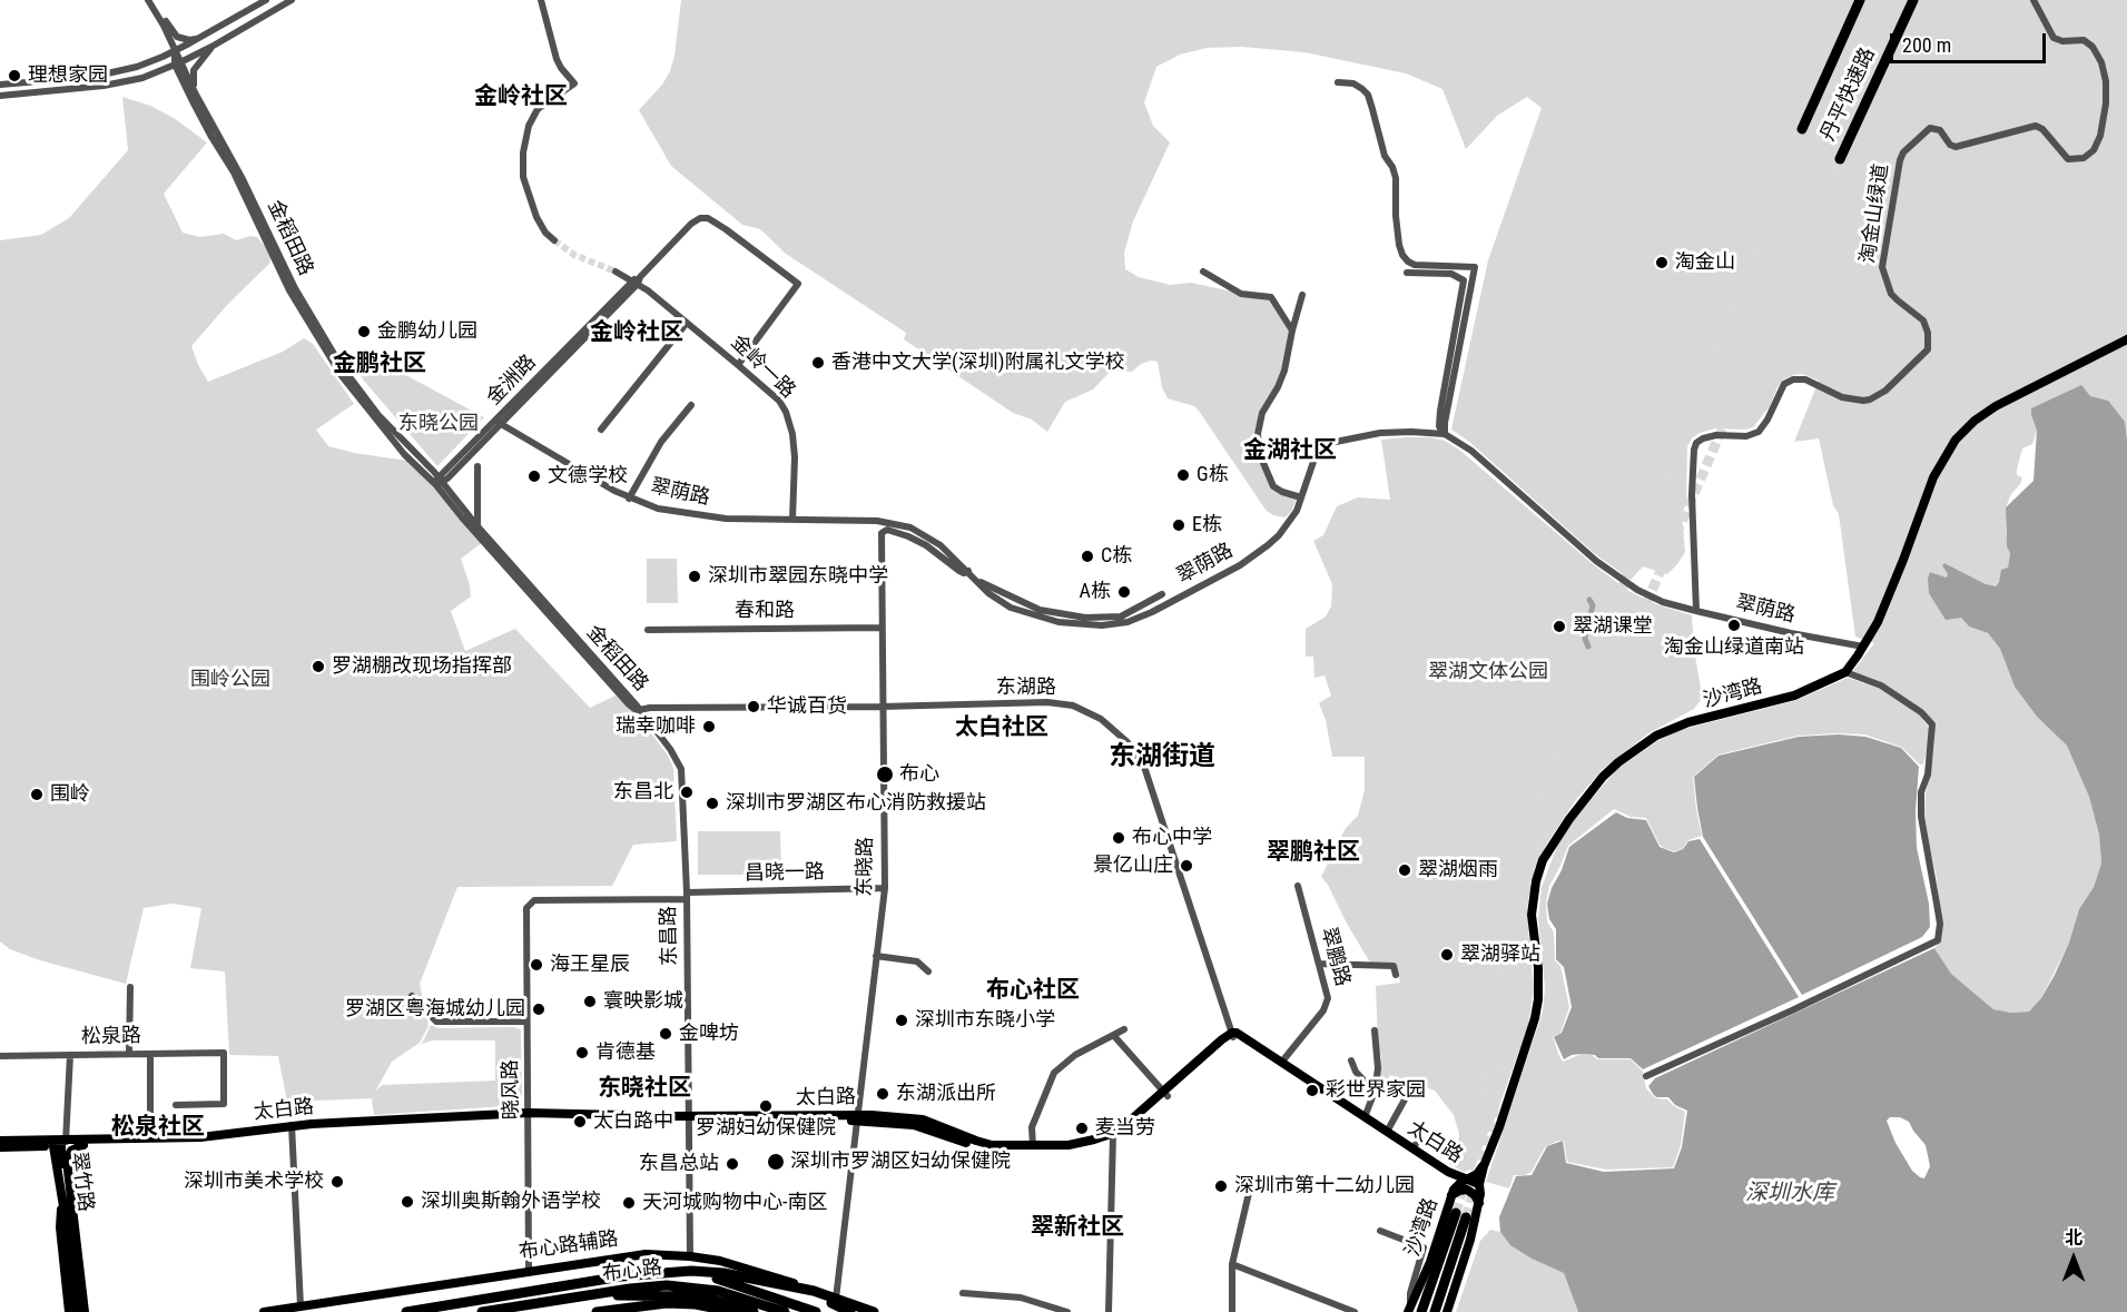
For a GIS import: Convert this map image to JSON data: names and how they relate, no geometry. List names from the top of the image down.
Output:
{
  "streets": {
    "highway": ["丹平快速路", "布心路辅路", "布心路"],
    "main road": ["沙湾路", "太白路", "翠竹路"],
    "street": [
      "淘金山绿道",
      "金稻田路",
      "金岭一路",
      "金洲路",
      "翠荫路",
      "春和路",
      "东湖路",
      "东晓路",
      "昌晓一路",
      "东昌路",
      "翠鹏路",
      "松泉路",
      "晓风路"
    ]
  },
  "crossings": [
    ["淘金山绿道", "翠荫路"],
    ["金稻田路", "金洲路"],
    ["金稻田路", "东湖路"],
    ["金稻田路", "东昌路"],
    ["金岭一路", "金洲路"],
    ["金岭一路", "翠荫路"],
    ["金洲路", "翠荫路"],
    ["翠荫路", "东晓路"],
    ["春和路", "东晓路"],
    ["东湖路", "东晓路"],
    ["东湖路", "东昌路"],
    ["东湖路", "太白路"],
    ["沙湾路", "太白路"],
    ["东晓路", "昌晓一路"],
    ["东晓路", "太白路"],
    ["东晓路", "布心路辅路"],
    ["昌晓一路", "东昌路"],
    ["昌晓一路", "晓风路"],
    ["东昌路", "太白路"],
    ["东昌路", "布心路辅路"],
    ["翠鹏路", "太白路"],
    ["晓风路", "太白路"],
    ["晓风路", "布心路辅路"],
    ["太白路", "翠竹路"],
    ["布心路辅路", "布心路"]
  ],
  "districts": [
    "金岭社区",
    "金岭社区",
    "金鹏社区",
    "金湖社区",
    "太白社区",
    "东湖街道",
    "翠鹏社区",
    "布心社区",
    "东晓社区",
    "松泉社区",
    "翠新社区"
  ],
  "water": ["深圳水库"],
  "parks": ["东晓公园", "翠湖文体公园", "围岭公园"],
  "places": [
    "理想家园",
    "淘金山",
    "金鹏幼儿园",
    "香港中文大学(深圳)附属礼文学校",
    "G栋",
    "文德学校",
    "E栋",
    "C栋",
    "深圳市翠园东晓中学",
    "A栋",
    "淘金山绿道南站",
    "翠湖课堂",
    "罗湖棚改现场指挥部",
    "华诚百货",
    "瑞幸咖啡",
    "布心",
    "东昌北",
    "围岭",
    "深圳市罗湖区布心消防救援站",
    "布心中学",
    "景亿山庄",
    "翠湖烟雨",
    "翠湖驿站",
    "海王星辰",
    "寰映影城",
    "罗湖区粤海城幼儿园",
    "深圳市东晓小学",
    "金啤坊",
    "肯德基",
    "彩世界家园",
    "东湖派出所",
    "罗湖妇幼保健院",
    "太白路中",
    "麦当劳",
    "深圳市罗湖区妇幼保健院",
    "东昌总站",
    "深圳市美术学校",
    "深圳市第十二幼儿园",
    "深圳奥斯翰外语学校",
    "天河城购物中心-南区"
  ],
  "scale_bar": "200 m",
  "north": "top"
}
